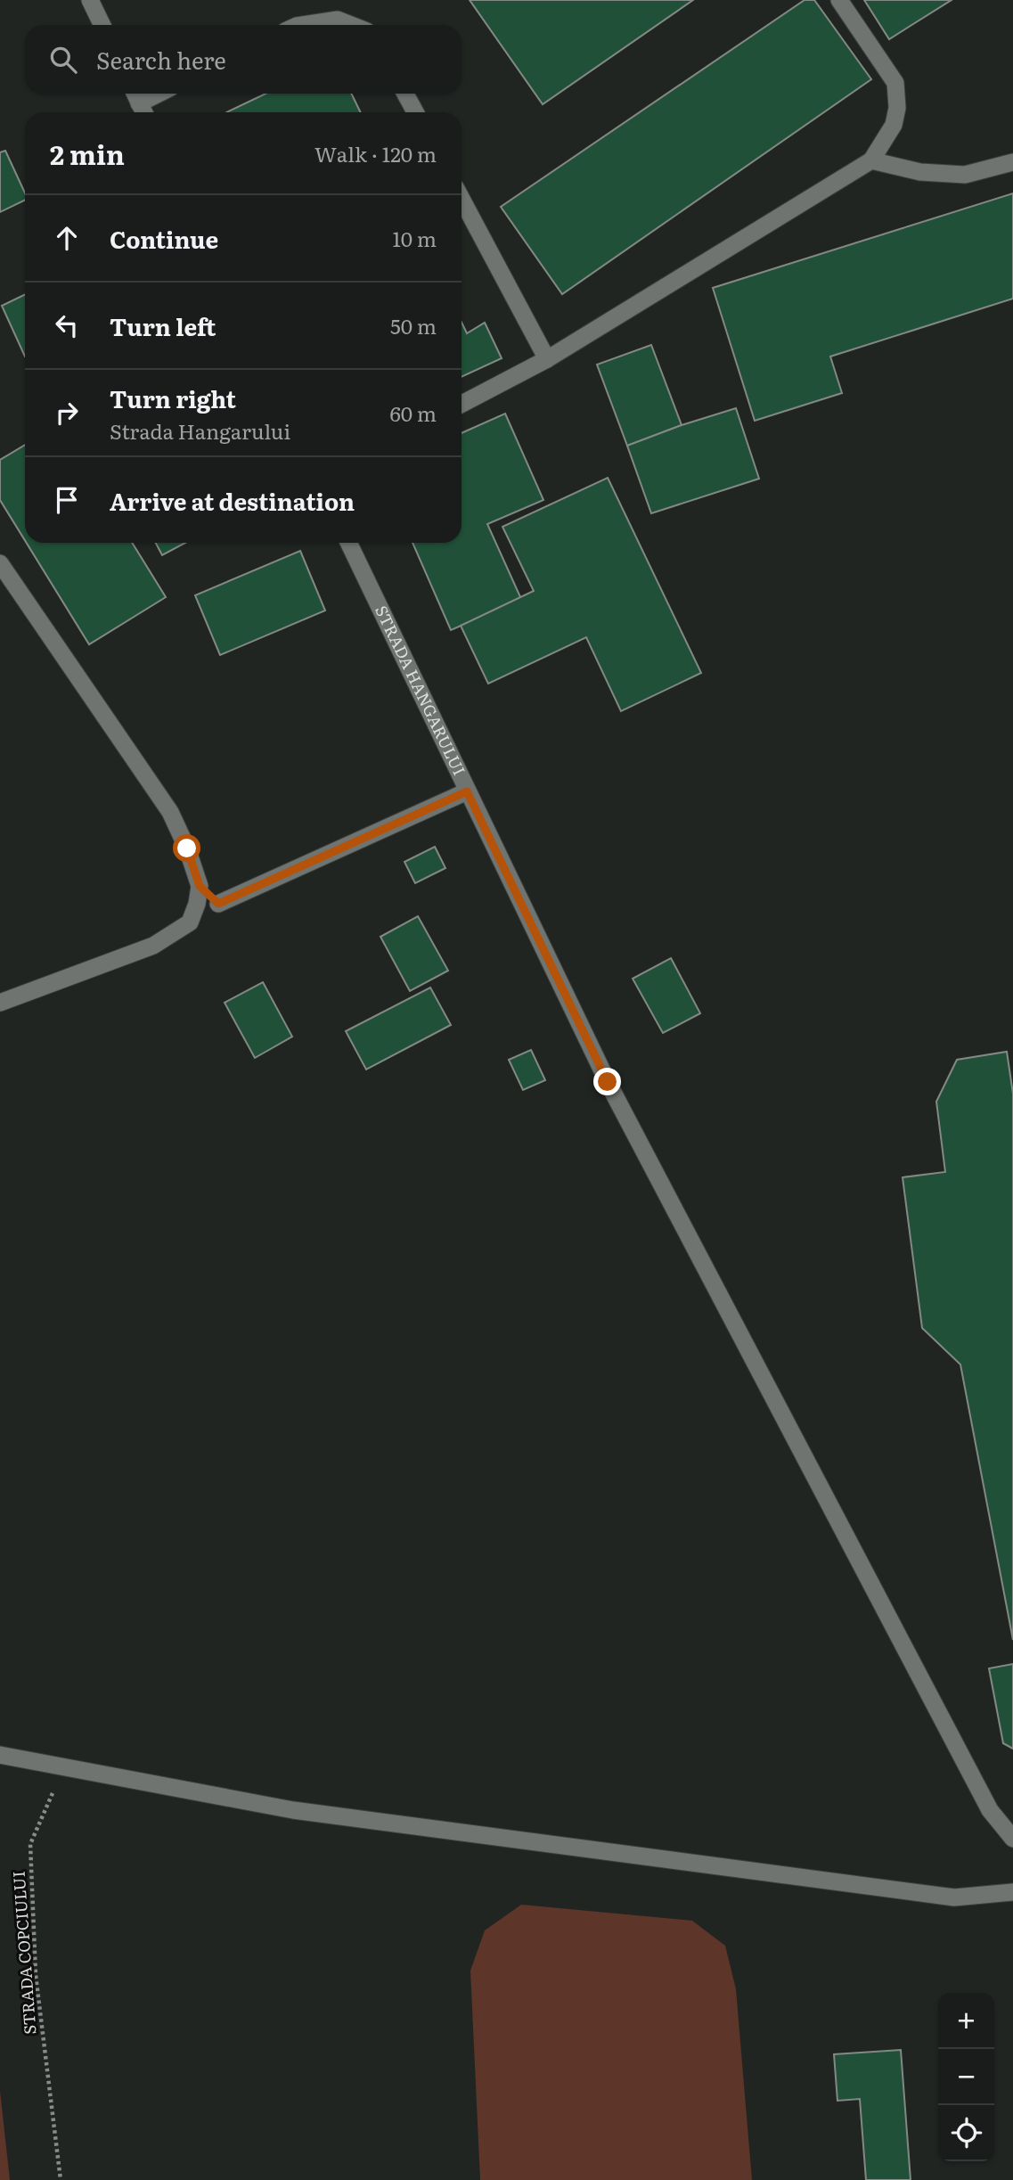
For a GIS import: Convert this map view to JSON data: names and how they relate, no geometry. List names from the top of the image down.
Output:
{
  "streets": {
    "street": ["STRADA HANGARULUI"],
    "path": ["STRADA COPCIULUI"]
  },
  "page": {
    "search": "Search here",
    "heading": ["2 min", "Walk · 120 m"],
    "list": [
      ["Continue", "10 m"],
      ["Turn left", "50 m"],
      ["Turn right", "Strada Hangarului", "60 m"],
      "Arrive at destination"
    ],
    "map_buttons": ["+", "−"]
  }
}
